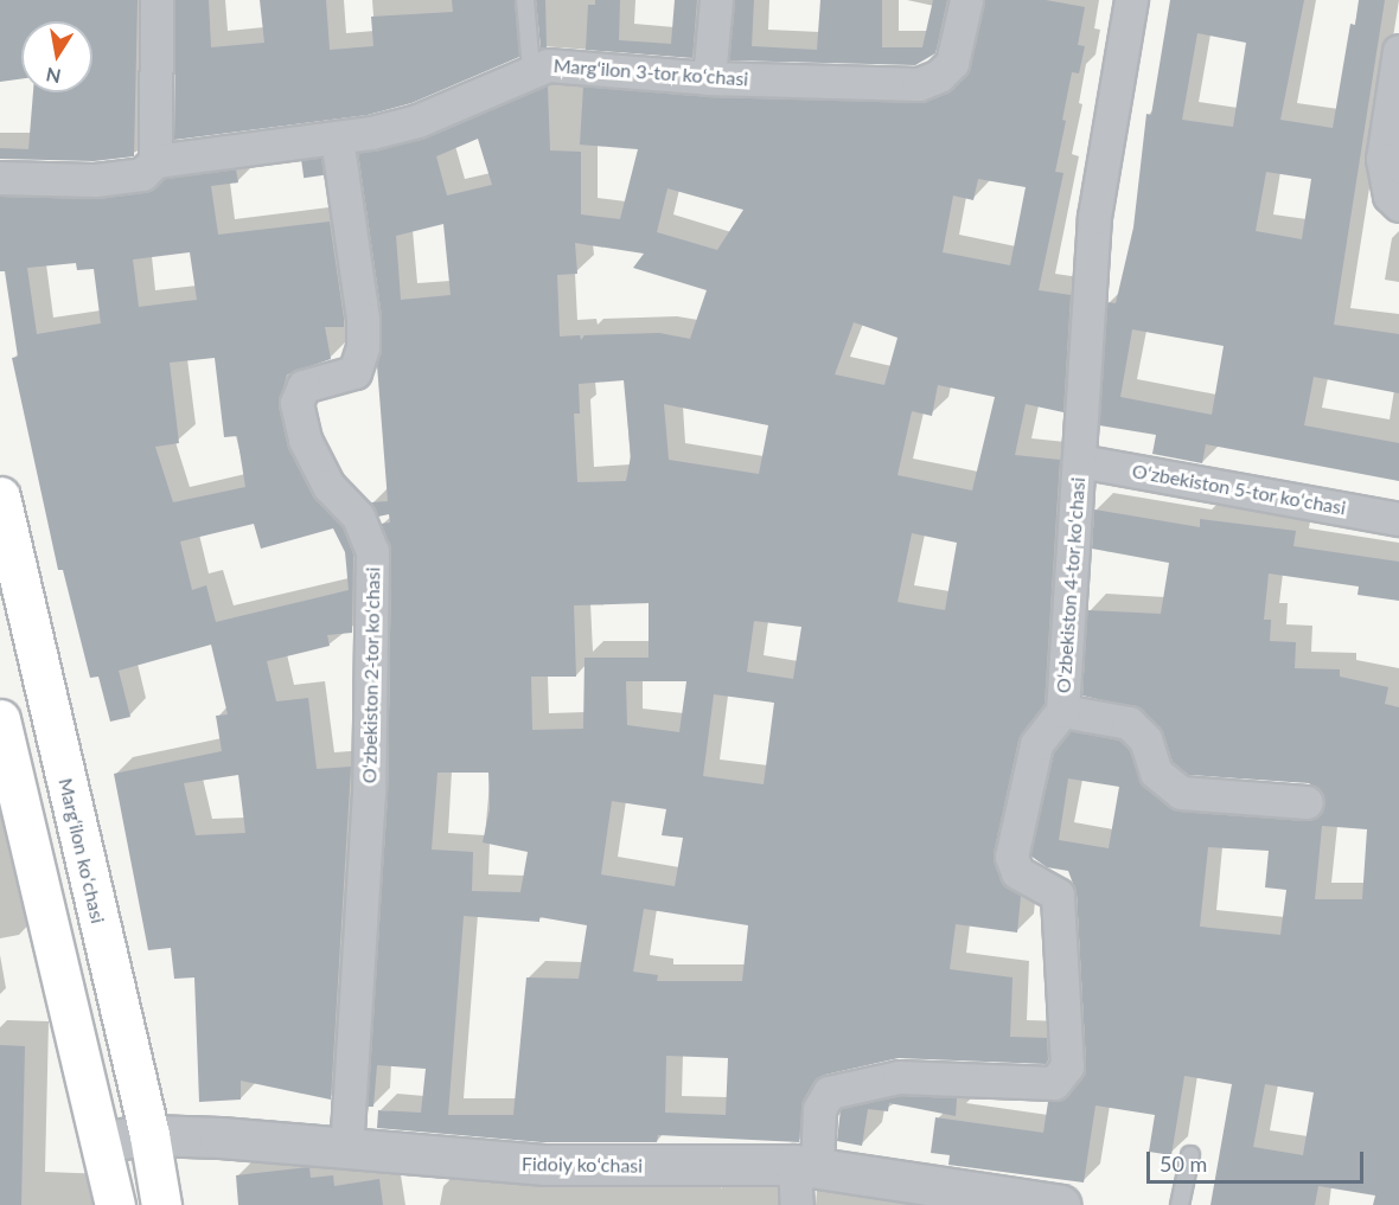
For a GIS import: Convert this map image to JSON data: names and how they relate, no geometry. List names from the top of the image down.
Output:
{
  "streets": {
    "main road": ["Margʻilon koʻchasi"],
    "street": [
      "Margʻilon 3-tor koʻchasi",
      "Oʻzbekiston 5-tor koʻchasi",
      "Oʻzbekiston 4-tor koʻchasi",
      "Oʻzbekiston 2-tor koʻchasi",
      "Fidoiy koʻchasi"
    ]
  },
  "crossings": [
    ["Margʻilon 3-tor koʻchasi", "Oʻzbekiston 2-tor koʻchasi"],
    ["Oʻzbekiston 5-tor koʻchasi", "Oʻzbekiston 4-tor koʻchasi"],
    ["Oʻzbekiston 4-tor koʻchasi", "Fidoiy koʻchasi"],
    ["Oʻzbekiston 2-tor koʻchasi", "Fidoiy koʻchasi"],
    ["Margʻilon koʻchasi", "Fidoiy koʻchasi"]
  ],
  "scale_bar": "50 m",
  "north": "bottom"
}
